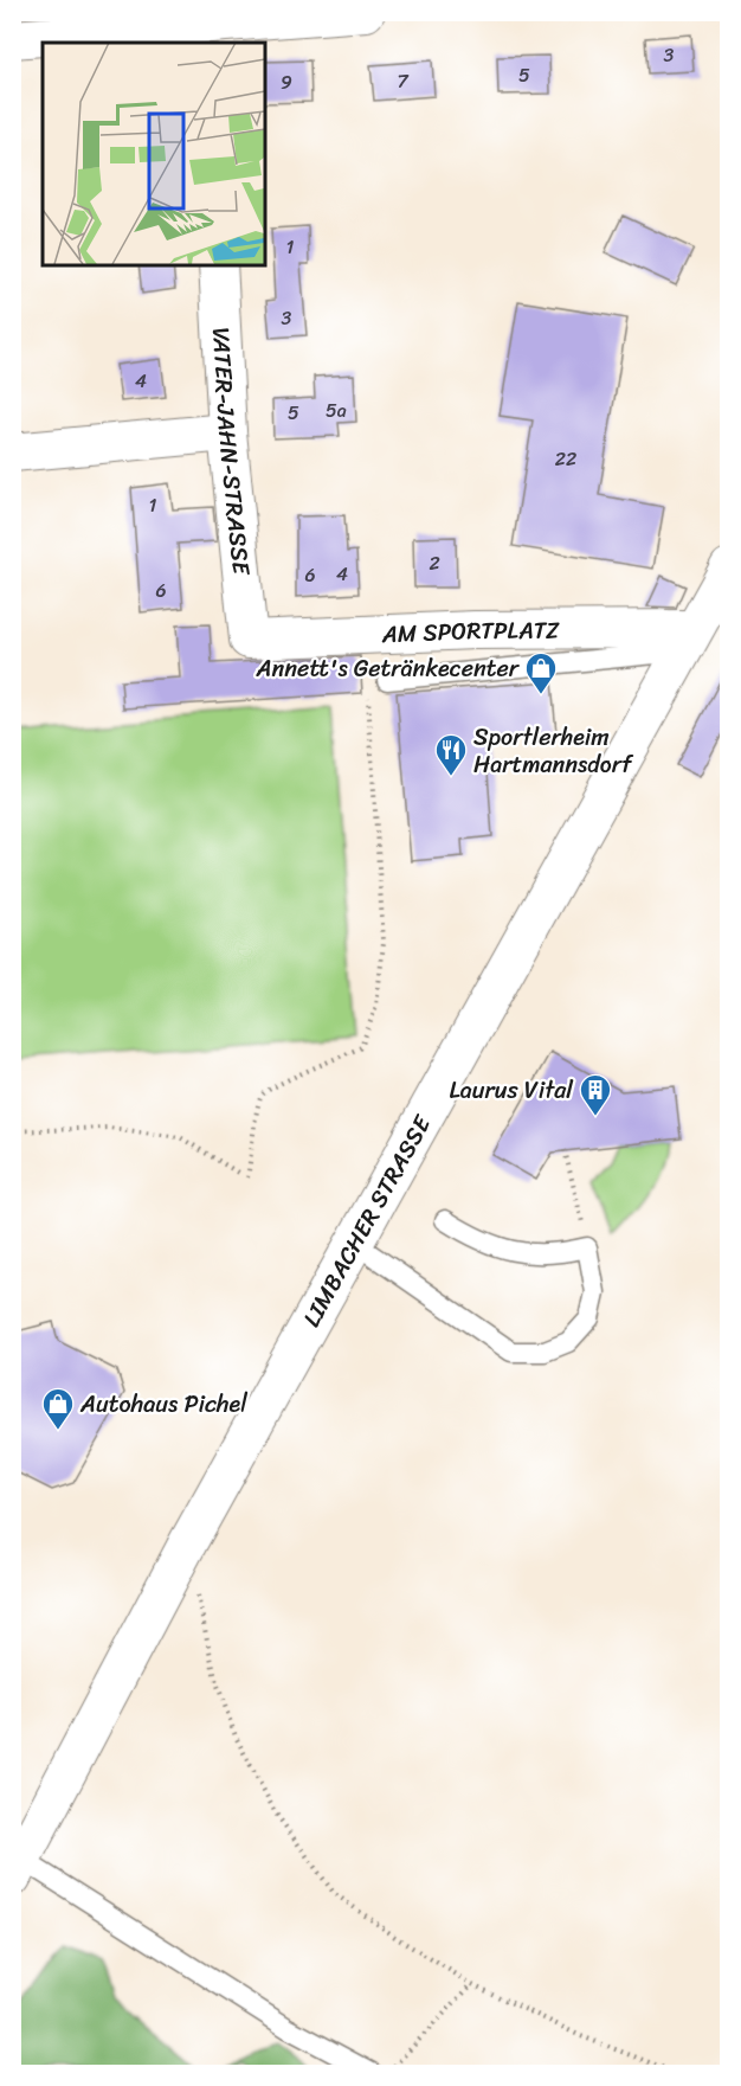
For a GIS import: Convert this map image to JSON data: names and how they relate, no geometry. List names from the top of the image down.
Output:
{
  "streets": {
    "street": ["VATER-JAHN-STRASSE", "AM SPORTPLATZ", "LIMBACHER STRASSE"]
  },
  "crossings": [
    ["VATER-JAHN-STRASSE", "AM SPORTPLATZ"],
    ["AM SPORTPLATZ", "LIMBACHER STRASSE"]
  ],
  "places": {
    "shop": ["Annett's Getränkecenter", "Autohaus Pichel"],
    "restaurant": ["Sportlerheim Hartmannsdorf"],
    "building": ["Laurus Vital"]
  },
  "house_numbers": [
    "3",
    "5",
    "7",
    "9",
    "1",
    "3",
    "4",
    "5a",
    "5",
    "22",
    "1",
    "2",
    "4",
    "6",
    "6"
  ]
}
